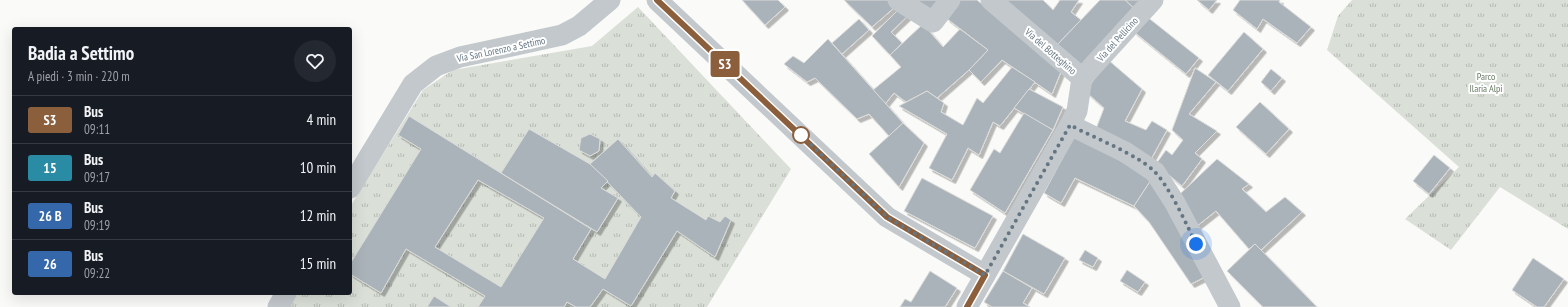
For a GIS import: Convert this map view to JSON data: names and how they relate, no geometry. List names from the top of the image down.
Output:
{
  "streets": {
    "street": ["Via del Pellicino", "Via San Lorenzo a Settimo", "Via del Botteghino"]
  },
  "crossings": [
    ["Via del Pellicino", "Via del Botteghino"]
  ],
  "parks": ["Parco Ilaria Alpi"],
  "lines": ["bus line S3"],
  "page": {
    "on_map": "S3",
    "heading": ["Badia a Settimo", "A piedi · 3 min · 220 m"],
    "list": [
      {
        "mark": "S3",
        "name": "Bus",
        "note": "09:11",
        "value": "4 min"
      },
      {
        "mark": "15",
        "name": "Bus",
        "note": "09:17",
        "value": "10 min"
      },
      {
        "mark": "26 B",
        "name": "Bus",
        "note": "09:19",
        "value": "12 min"
      },
      {
        "mark": "26",
        "name": "Bus",
        "note": "09:22",
        "value": "15 min"
      }
    ]
  }
}
